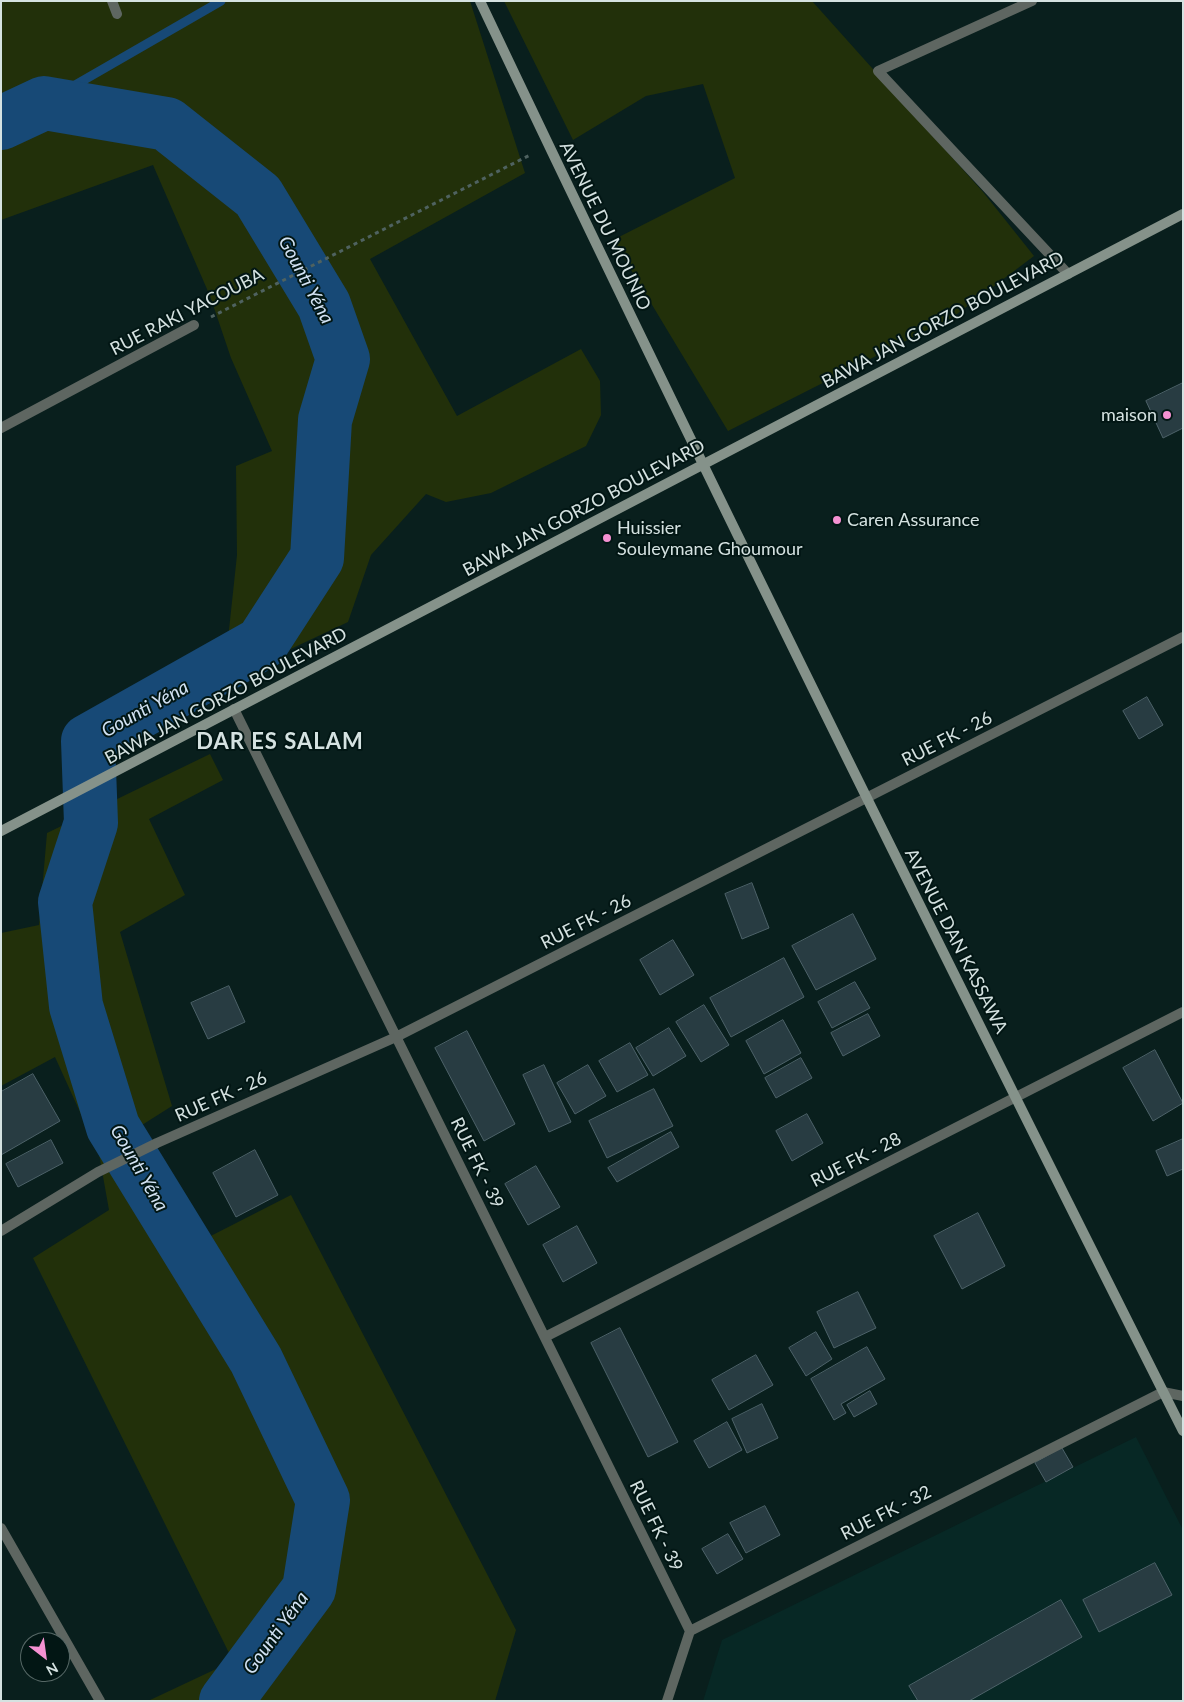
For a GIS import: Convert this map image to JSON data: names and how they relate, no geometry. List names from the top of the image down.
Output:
{
  "streets": {
    "street": [
      "AVENUE DU MOUNIO",
      "RUE RAKI YACOUBA",
      "BAWA JAN GORZO BOULEVARD",
      "RUE FK - 26",
      "AVENUE DAN KASSAWA",
      "RUE FK - 28",
      "RUE FK - 39",
      "RUE FK - 32"
    ]
  },
  "crossings": [
    ["AVENUE DU MOUNIO", "RUE RAKI YACOUBA"],
    ["AVENUE DU MOUNIO", "BAWA JAN GORZO BOULEVARD"],
    ["AVENUE DU MOUNIO", "AVENUE DAN KASSAWA"],
    ["BAWA JAN GORZO BOULEVARD", "AVENUE DAN KASSAWA"],
    ["BAWA JAN GORZO BOULEVARD", "RUE FK - 39"],
    ["RUE FK - 26", "AVENUE DAN KASSAWA"],
    ["RUE FK - 26", "RUE FK - 39"],
    ["AVENUE DAN KASSAWA", "RUE FK - 28"],
    ["AVENUE DAN KASSAWA", "RUE FK - 32"],
    ["RUE FK - 28", "RUE FK - 39"],
    ["RUE FK - 39", "RUE FK - 32"]
  ],
  "districts": ["DAR ES SALAM"],
  "water": ["Gounti Yéna"],
  "places": ["maison", "Caren Assurance", "Huissier Souleymane Ghoumour"],
  "north": "bottom right"
}
